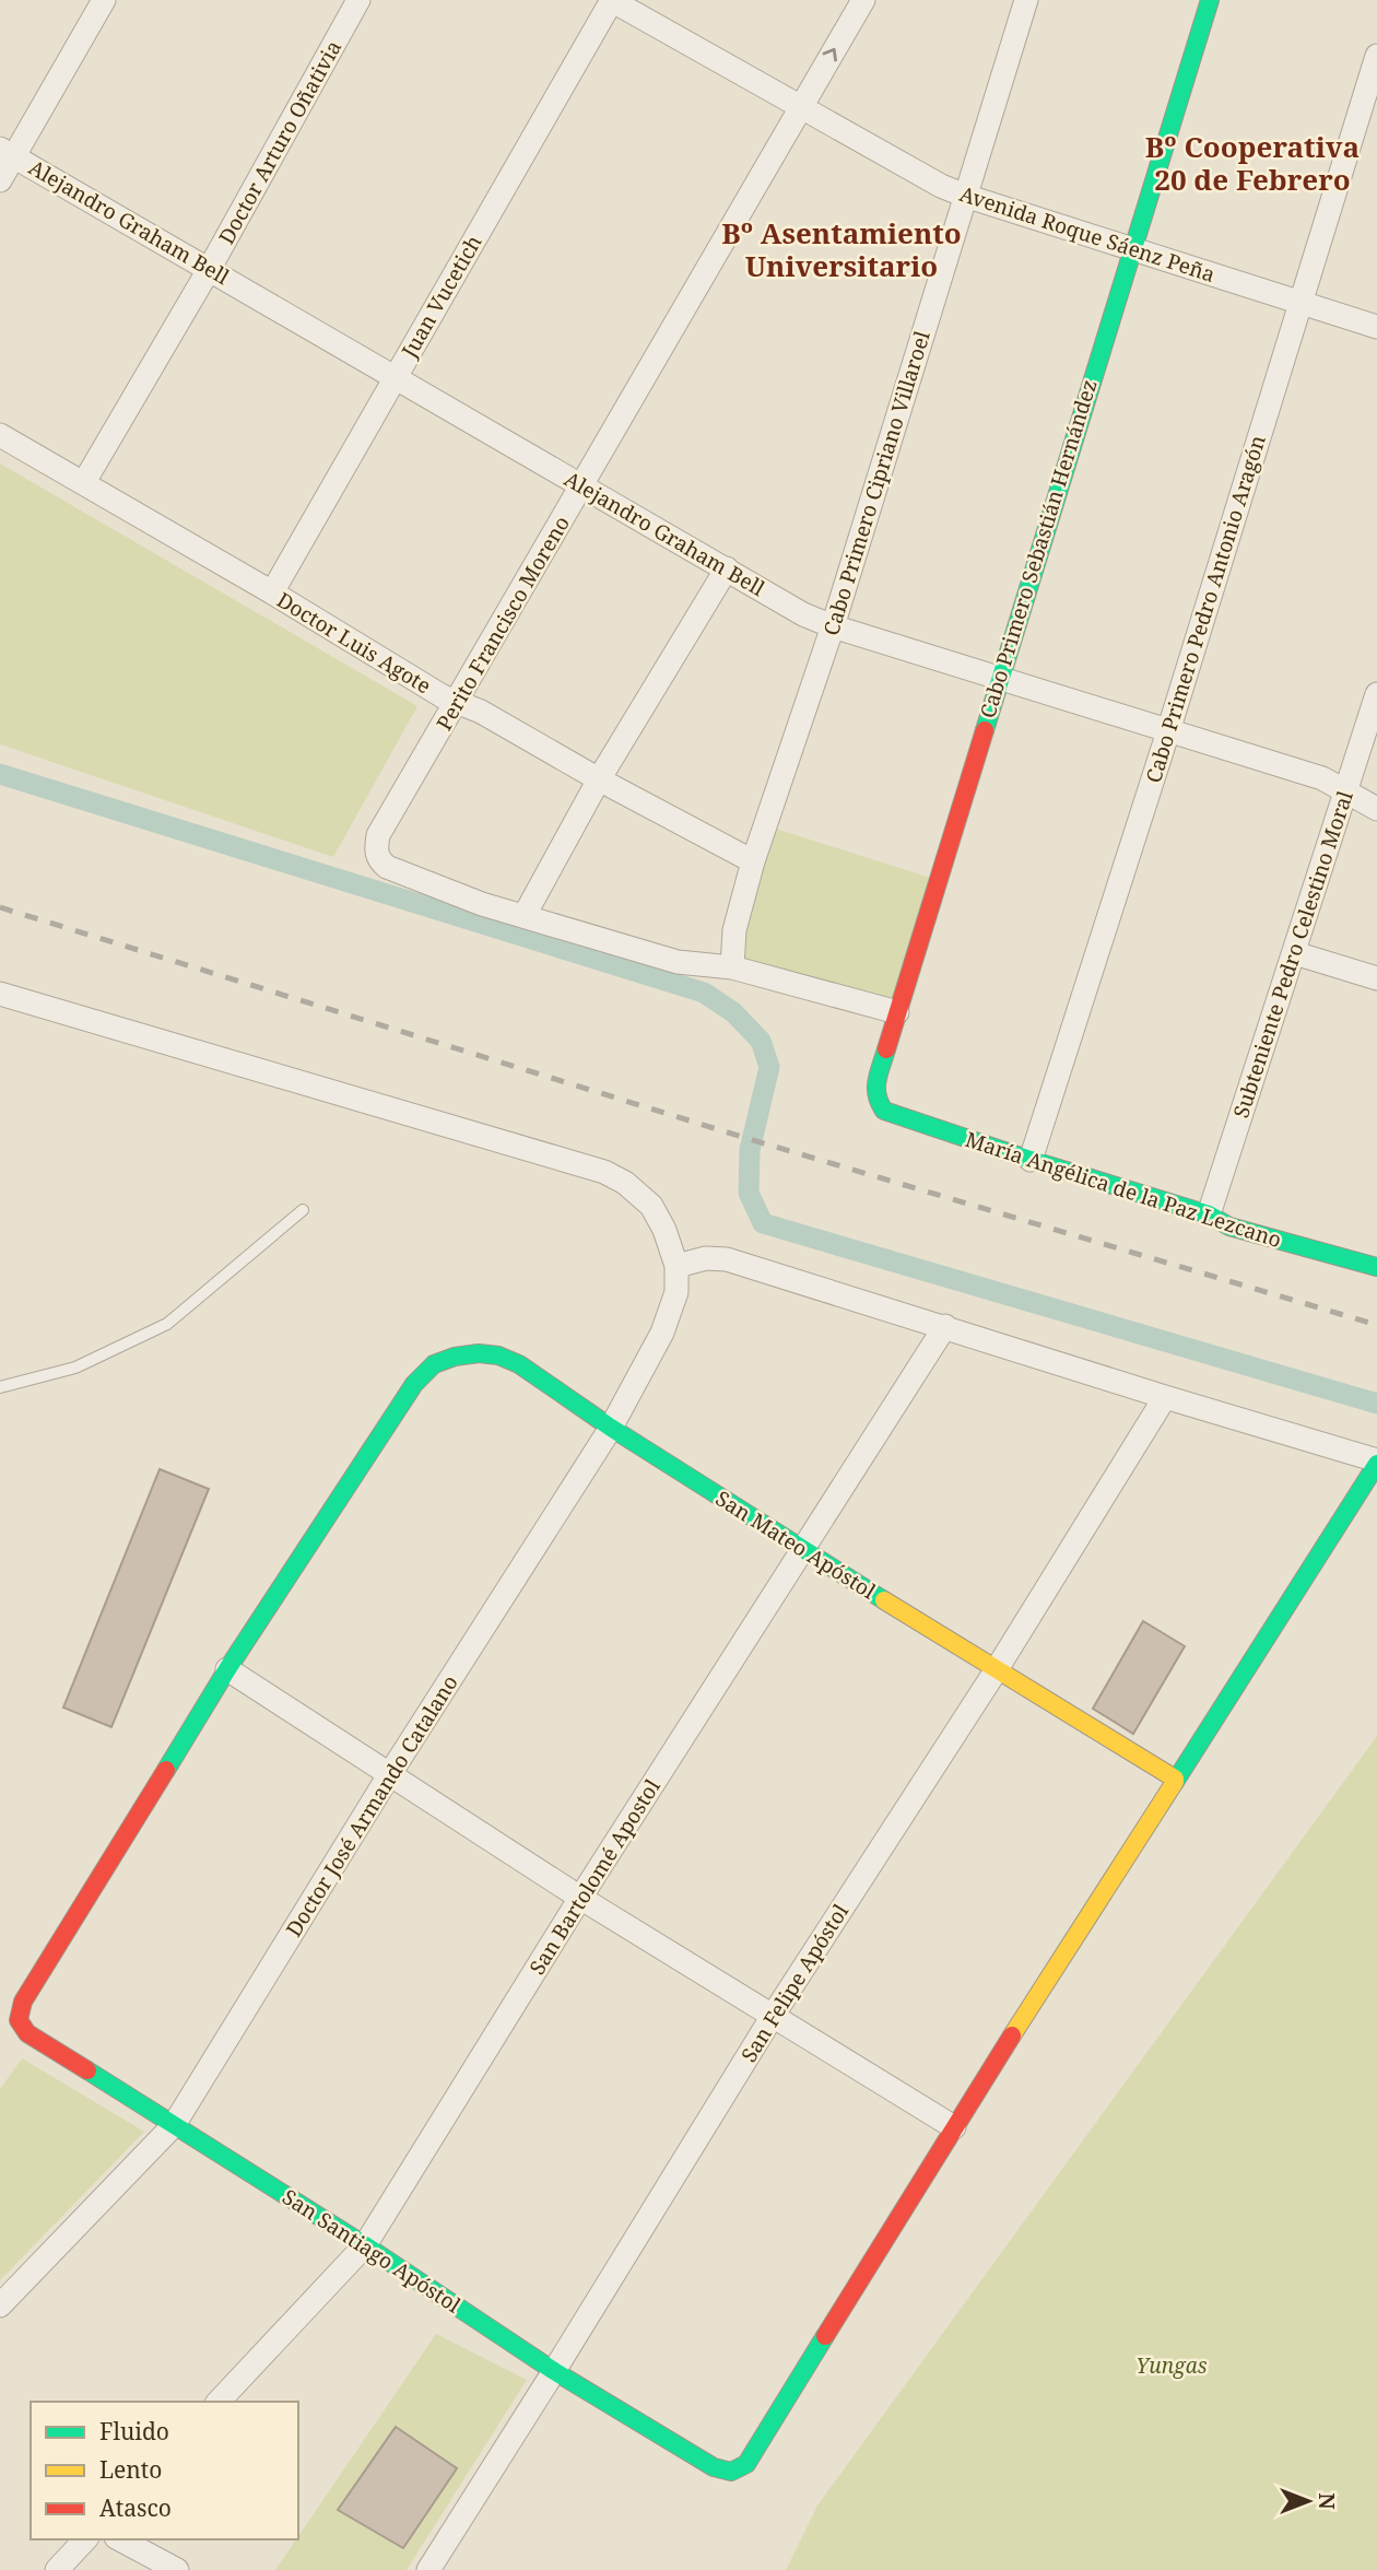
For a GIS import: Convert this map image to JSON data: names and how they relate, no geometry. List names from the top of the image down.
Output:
{
  "streets": {
    "street": [
      "Doctor Arturo Oñativia",
      "Alejandro Graham Bell",
      "Avenida Roque Sáenz Peña",
      "Juan Vucetich",
      "Cabo Primero Cipriano Villaroel",
      "Cabo Primero Sebastián Hernández",
      "Cabo Primero Pedro Antonio Aragón",
      "Perito Francisco Moreno",
      "Doctor Luis Agote",
      "Subteniente Pedro Celestino Moral",
      "María Angélica de la Paz Lezcano",
      "San Mateo Apóstol",
      "Doctor José Armando Catalano",
      "San Bartolomé Apostol",
      "San Felipe Apóstol",
      "San Santiago Apóstol"
    ]
  },
  "crossings": [
    ["Doctor Arturo Oñativia", "Alejandro Graham Bell"],
    ["Doctor Arturo Oñativia", "Doctor Luis Agote"],
    ["Alejandro Graham Bell", "Juan Vucetich"],
    ["Alejandro Graham Bell", "Cabo Primero Cipriano Villaroel"],
    ["Alejandro Graham Bell", "Cabo Primero Sebastián Hernández"],
    ["Alejandro Graham Bell", "Cabo Primero Pedro Antonio Aragón"],
    ["Alejandro Graham Bell", "Perito Francisco Moreno"],
    ["Alejandro Graham Bell", "Subteniente Pedro Celestino Moral"],
    ["Avenida Roque Sáenz Peña", "Juan Vucetich"],
    ["Avenida Roque Sáenz Peña", "Cabo Primero Cipriano Villaroel"],
    ["Avenida Roque Sáenz Peña", "Cabo Primero Sebastián Hernández"],
    ["Avenida Roque Sáenz Peña", "Cabo Primero Pedro Antonio Aragón"],
    ["Avenida Roque Sáenz Peña", "Perito Francisco Moreno"],
    ["Juan Vucetich", "Doctor Luis Agote"],
    ["Cabo Primero Cipriano Villaroel", "Doctor Luis Agote"],
    ["Cabo Primero Sebastián Hernández", "María Angélica de la Paz Lezcano"],
    ["Cabo Primero Pedro Antonio Aragón", "María Angélica de la Paz Lezcano"],
    ["Perito Francisco Moreno", "Doctor Luis Agote"],
    ["Subteniente Pedro Celestino Moral", "María Angélica de la Paz Lezcano"],
    ["San Mateo Apóstol", "Doctor José Armando Catalano"],
    ["San Mateo Apóstol", "San Bartolomé Apostol"],
    ["San Mateo Apóstol", "San Felipe Apóstol"],
    ["San Mateo Apóstol", "San Santiago Apóstol"],
    ["Doctor José Armando Catalano", "San Santiago Apóstol"],
    ["San Bartolomé Apostol", "San Santiago Apóstol"],
    ["San Felipe Apóstol", "San Santiago Apóstol"]
  ],
  "districts": ["Bº Cooperativa 20 de Febrero", "Bº Asentamiento Universitario"],
  "parks": ["Yungas"],
  "legend": ["Fluido", "Lento", "Atasco"],
  "north": "right"
}
